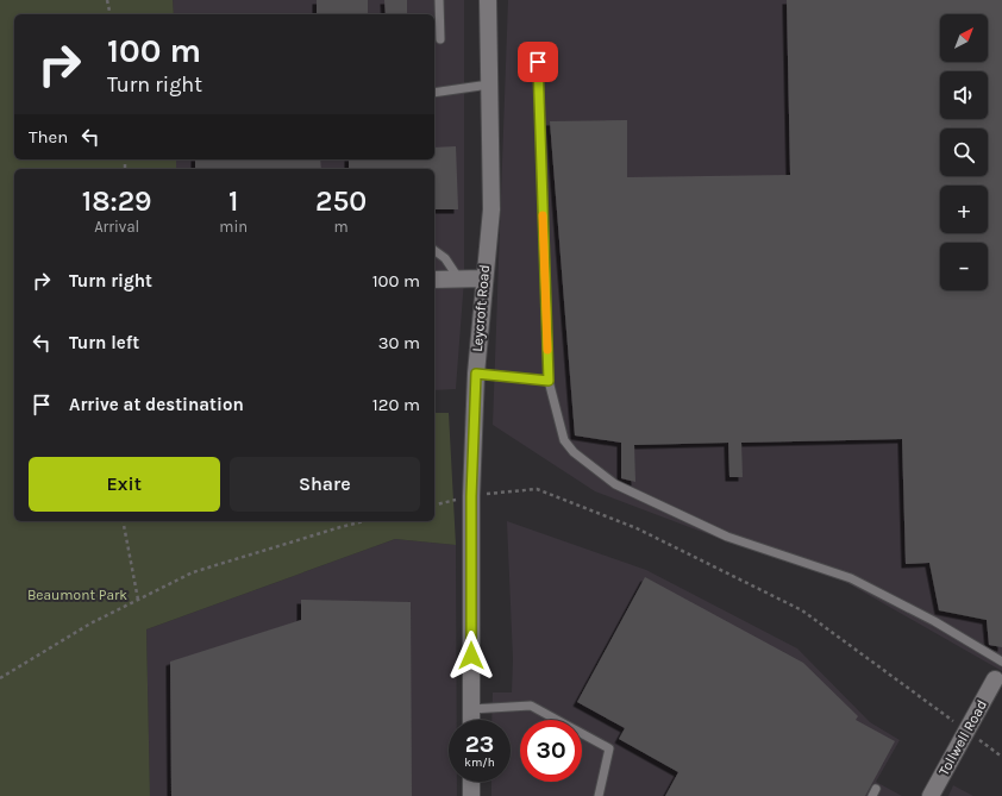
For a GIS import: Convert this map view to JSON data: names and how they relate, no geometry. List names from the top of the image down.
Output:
{
  "streets": {
    "street": ["Leycroft Road", "Tollwell Road"]
  },
  "parks": ["Beaumont Park"],
  "north": "top right",
  "page": {
    "map_buttons": ["+", "−"],
    "turn": ["100 m", "Turn right"],
    "then": "Then",
    "eta": [
      "18:29",
      "Arrival",
      "1",
      "min",
      "250",
      "m"
    ],
    "list": [
      {
        "name": "Turn right",
        "value": "100 m"
      },
      {
        "name": "Turn left",
        "value": "30 m"
      },
      {
        "name": "Arrive at destination",
        "value": "120 m"
      }
    ],
    "buttons": ["Exit", "Share"],
    "speed": "23 km/h",
    "limit": "30"
  }
}
